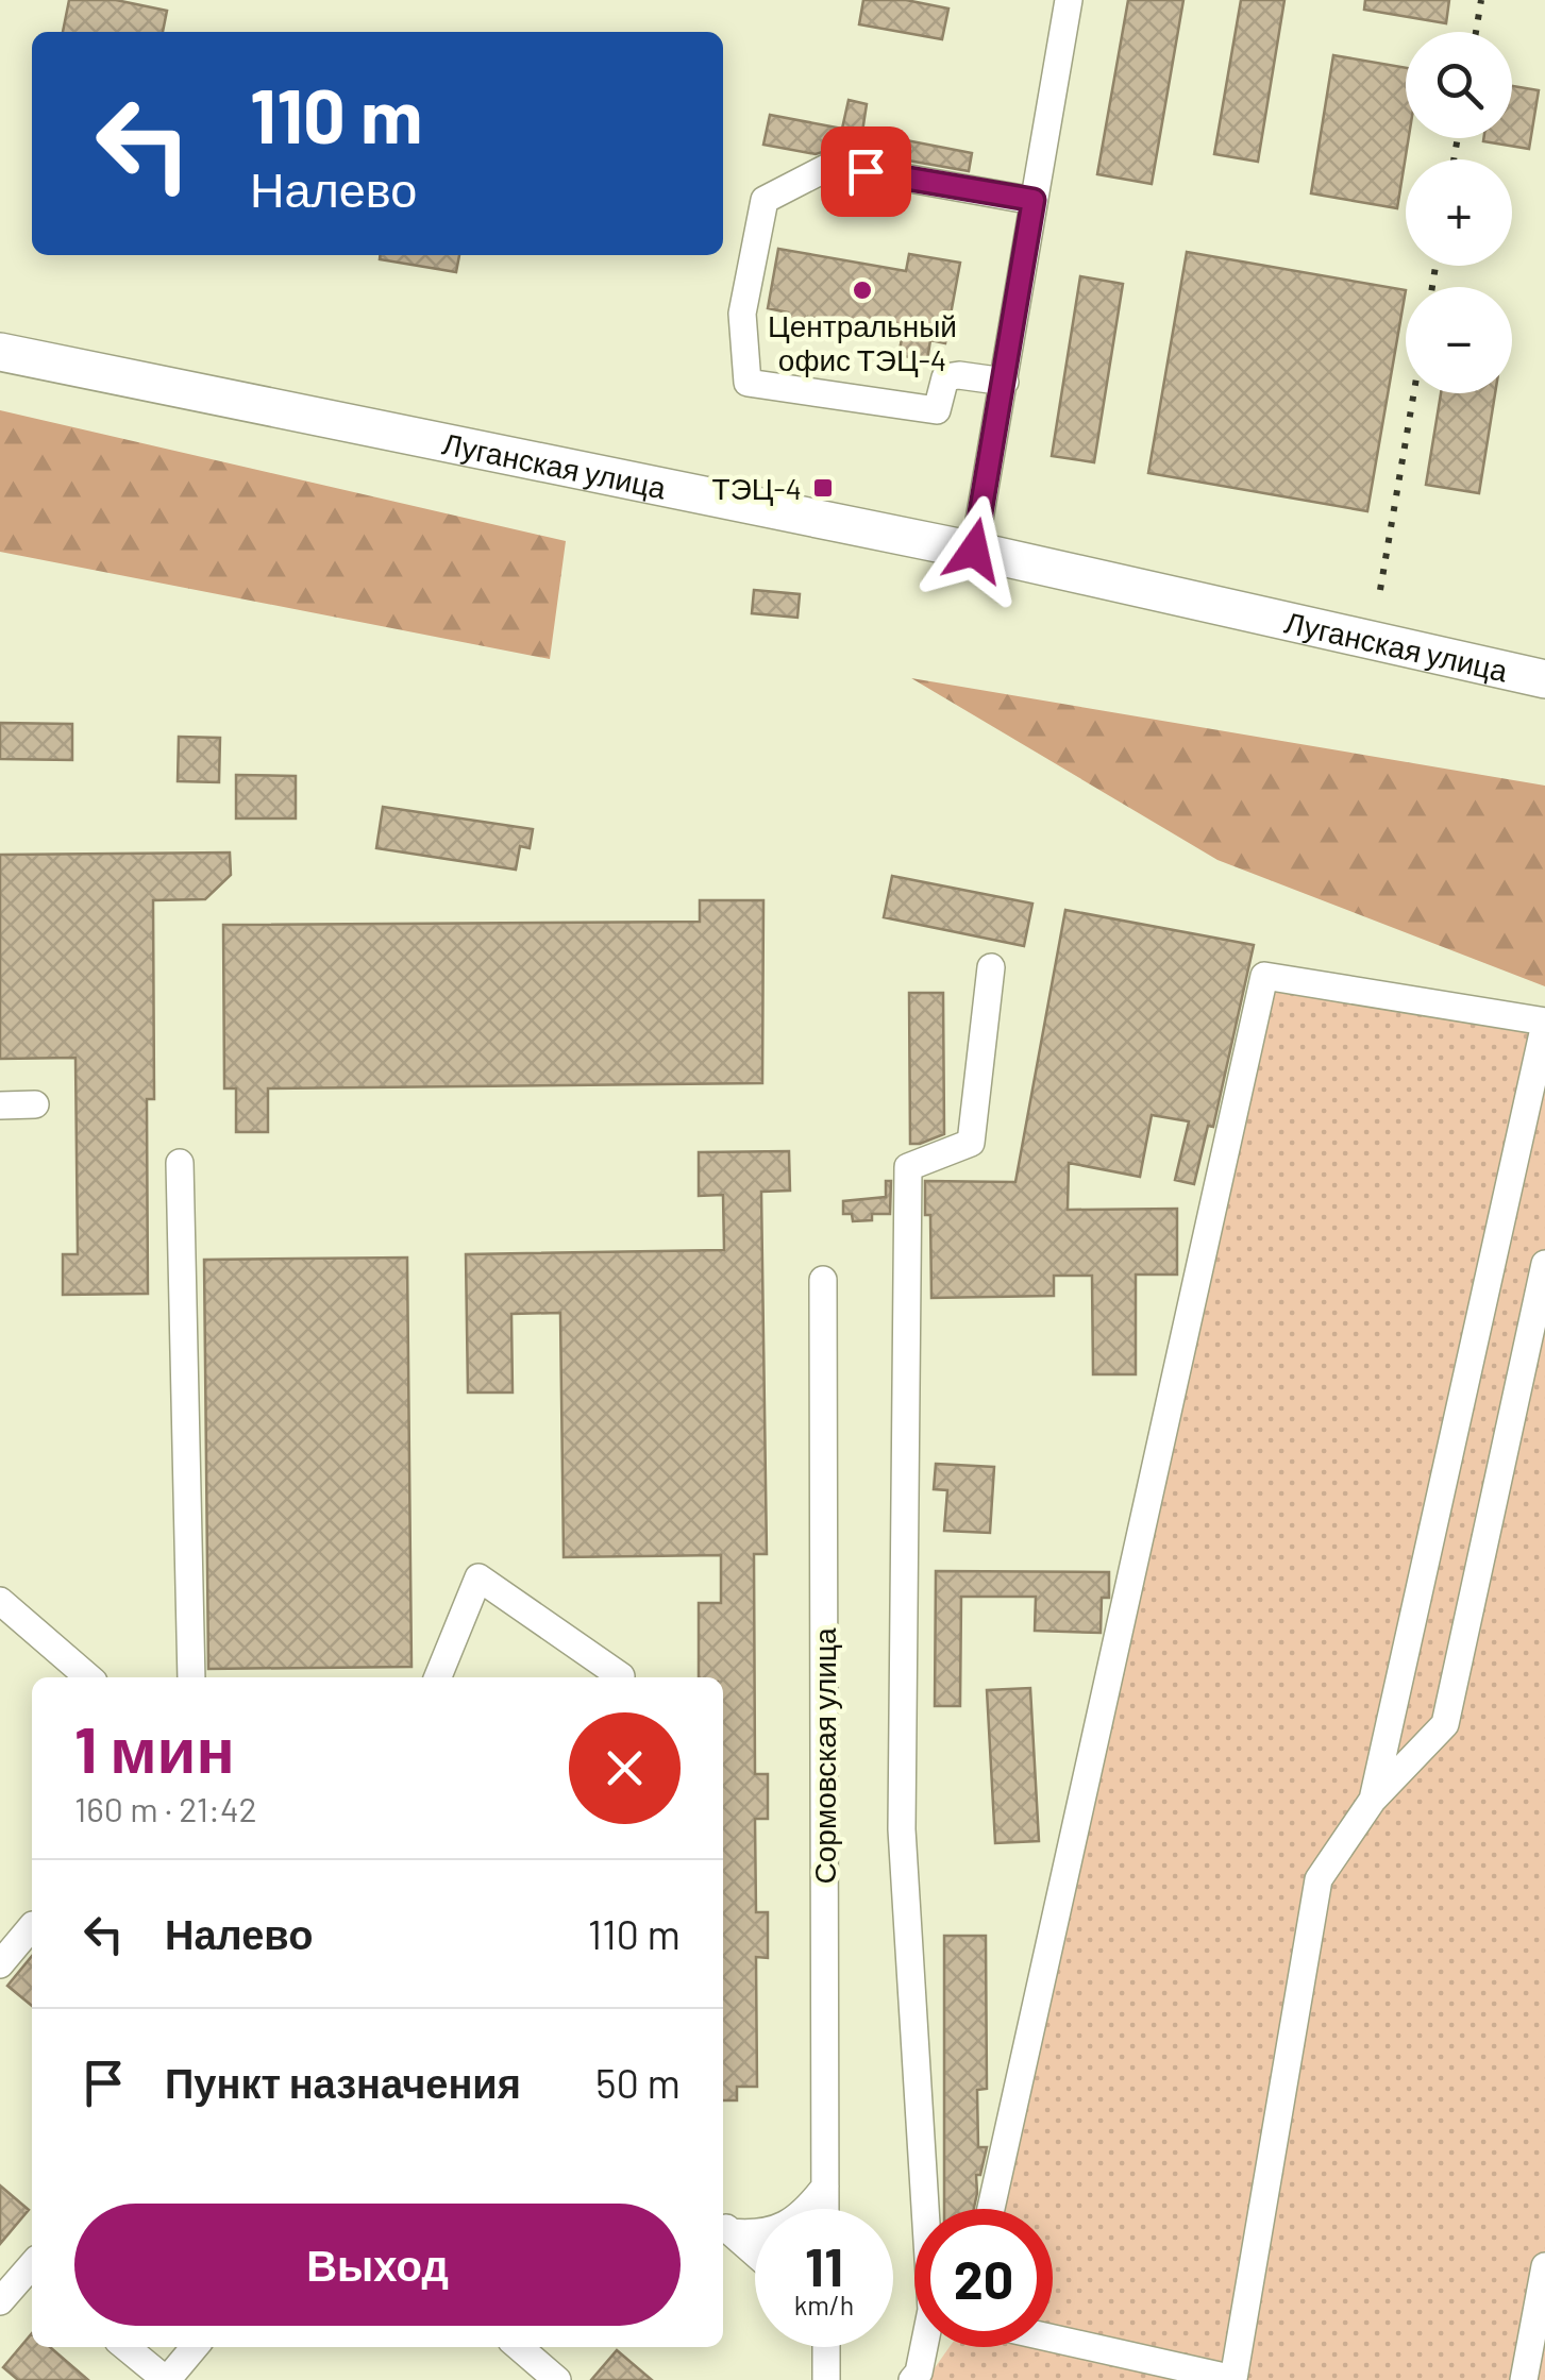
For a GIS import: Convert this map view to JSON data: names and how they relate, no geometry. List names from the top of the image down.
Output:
{
  "streets": {
    "highway": ["Луганская улица"],
    "street": ["Сормовская улица"]
  },
  "places": {
    "other": ["Центральный офис ТЭЦ-4"],
    "transit": ["ТЭЦ-4"]
  },
  "page": {
    "map_buttons": ["+", "−"],
    "turn": ["110 m", "Налево"],
    "heading": ["1 мин", "160 m · 21:42"],
    "list": [
      {
        "name": "Налево",
        "value": "110 m"
      },
      {
        "name": "Пункт назначения",
        "value": "50 m"
      }
    ],
    "buttons": "Выход",
    "speed": "11 km/h",
    "limit": "20"
  }
}
